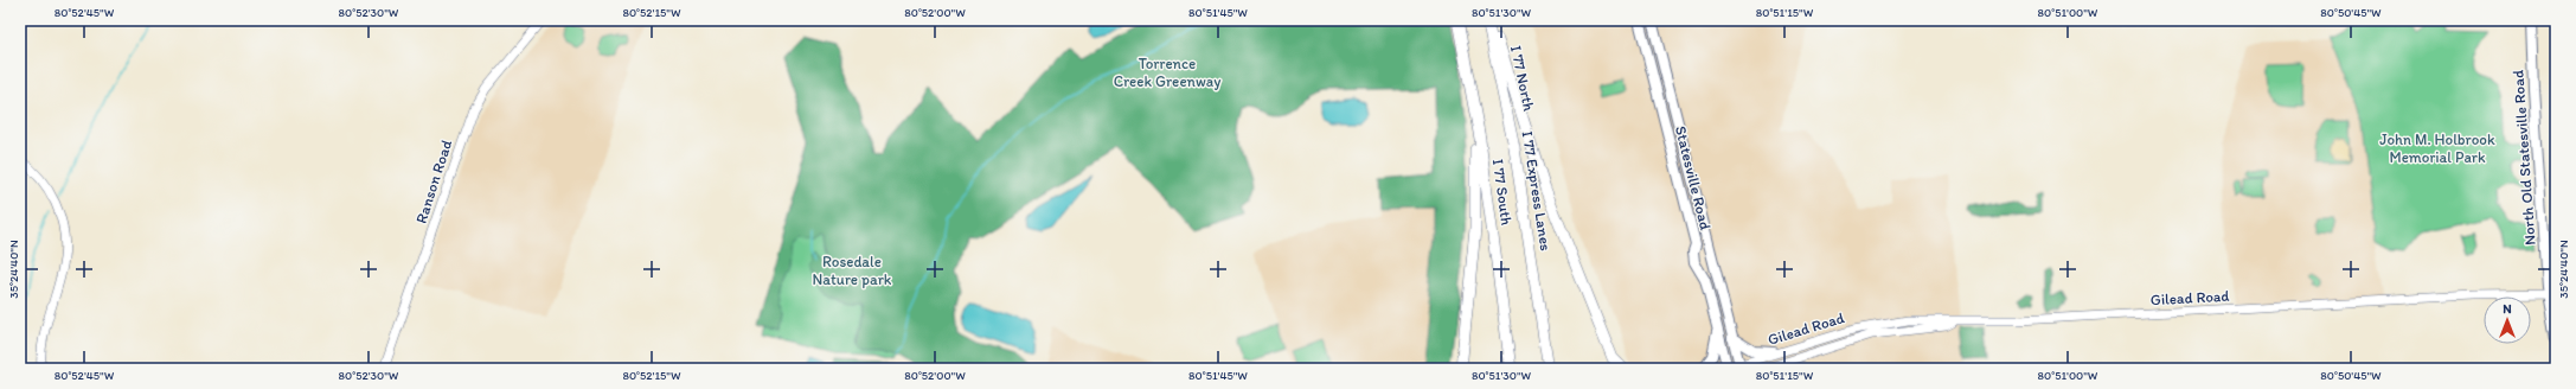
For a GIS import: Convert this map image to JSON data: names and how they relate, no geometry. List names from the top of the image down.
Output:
{
  "streets": {
    "highway": ["I 77 North", "I 77 Express Lanes", "I 77 South"],
    "main road": [
      "North Old Statesville Road",
      "Statesville Road",
      "Ranson Road",
      "Gilead Road"
    ]
  },
  "crossings": [
    ["North Old Statesville Road", "Gilead Road"],
    ["Statesville Road", "Gilead Road"]
  ],
  "parks": ["Torrence Creek Greenway", "John M. Holbrook Memorial Park", "Rosedale Nature park"],
  "north": "top",
  "coordinates": [
    "80°52'45\"W",
    "80°52'30\"W",
    "80°52'15\"W",
    "80°52'00\"W",
    "80°51'45\"W",
    "80°51'30\"W",
    "80°51'15\"W",
    "80°51'00\"W",
    "80°50'45\"W",
    "35°24'40\"N"
  ]
}
